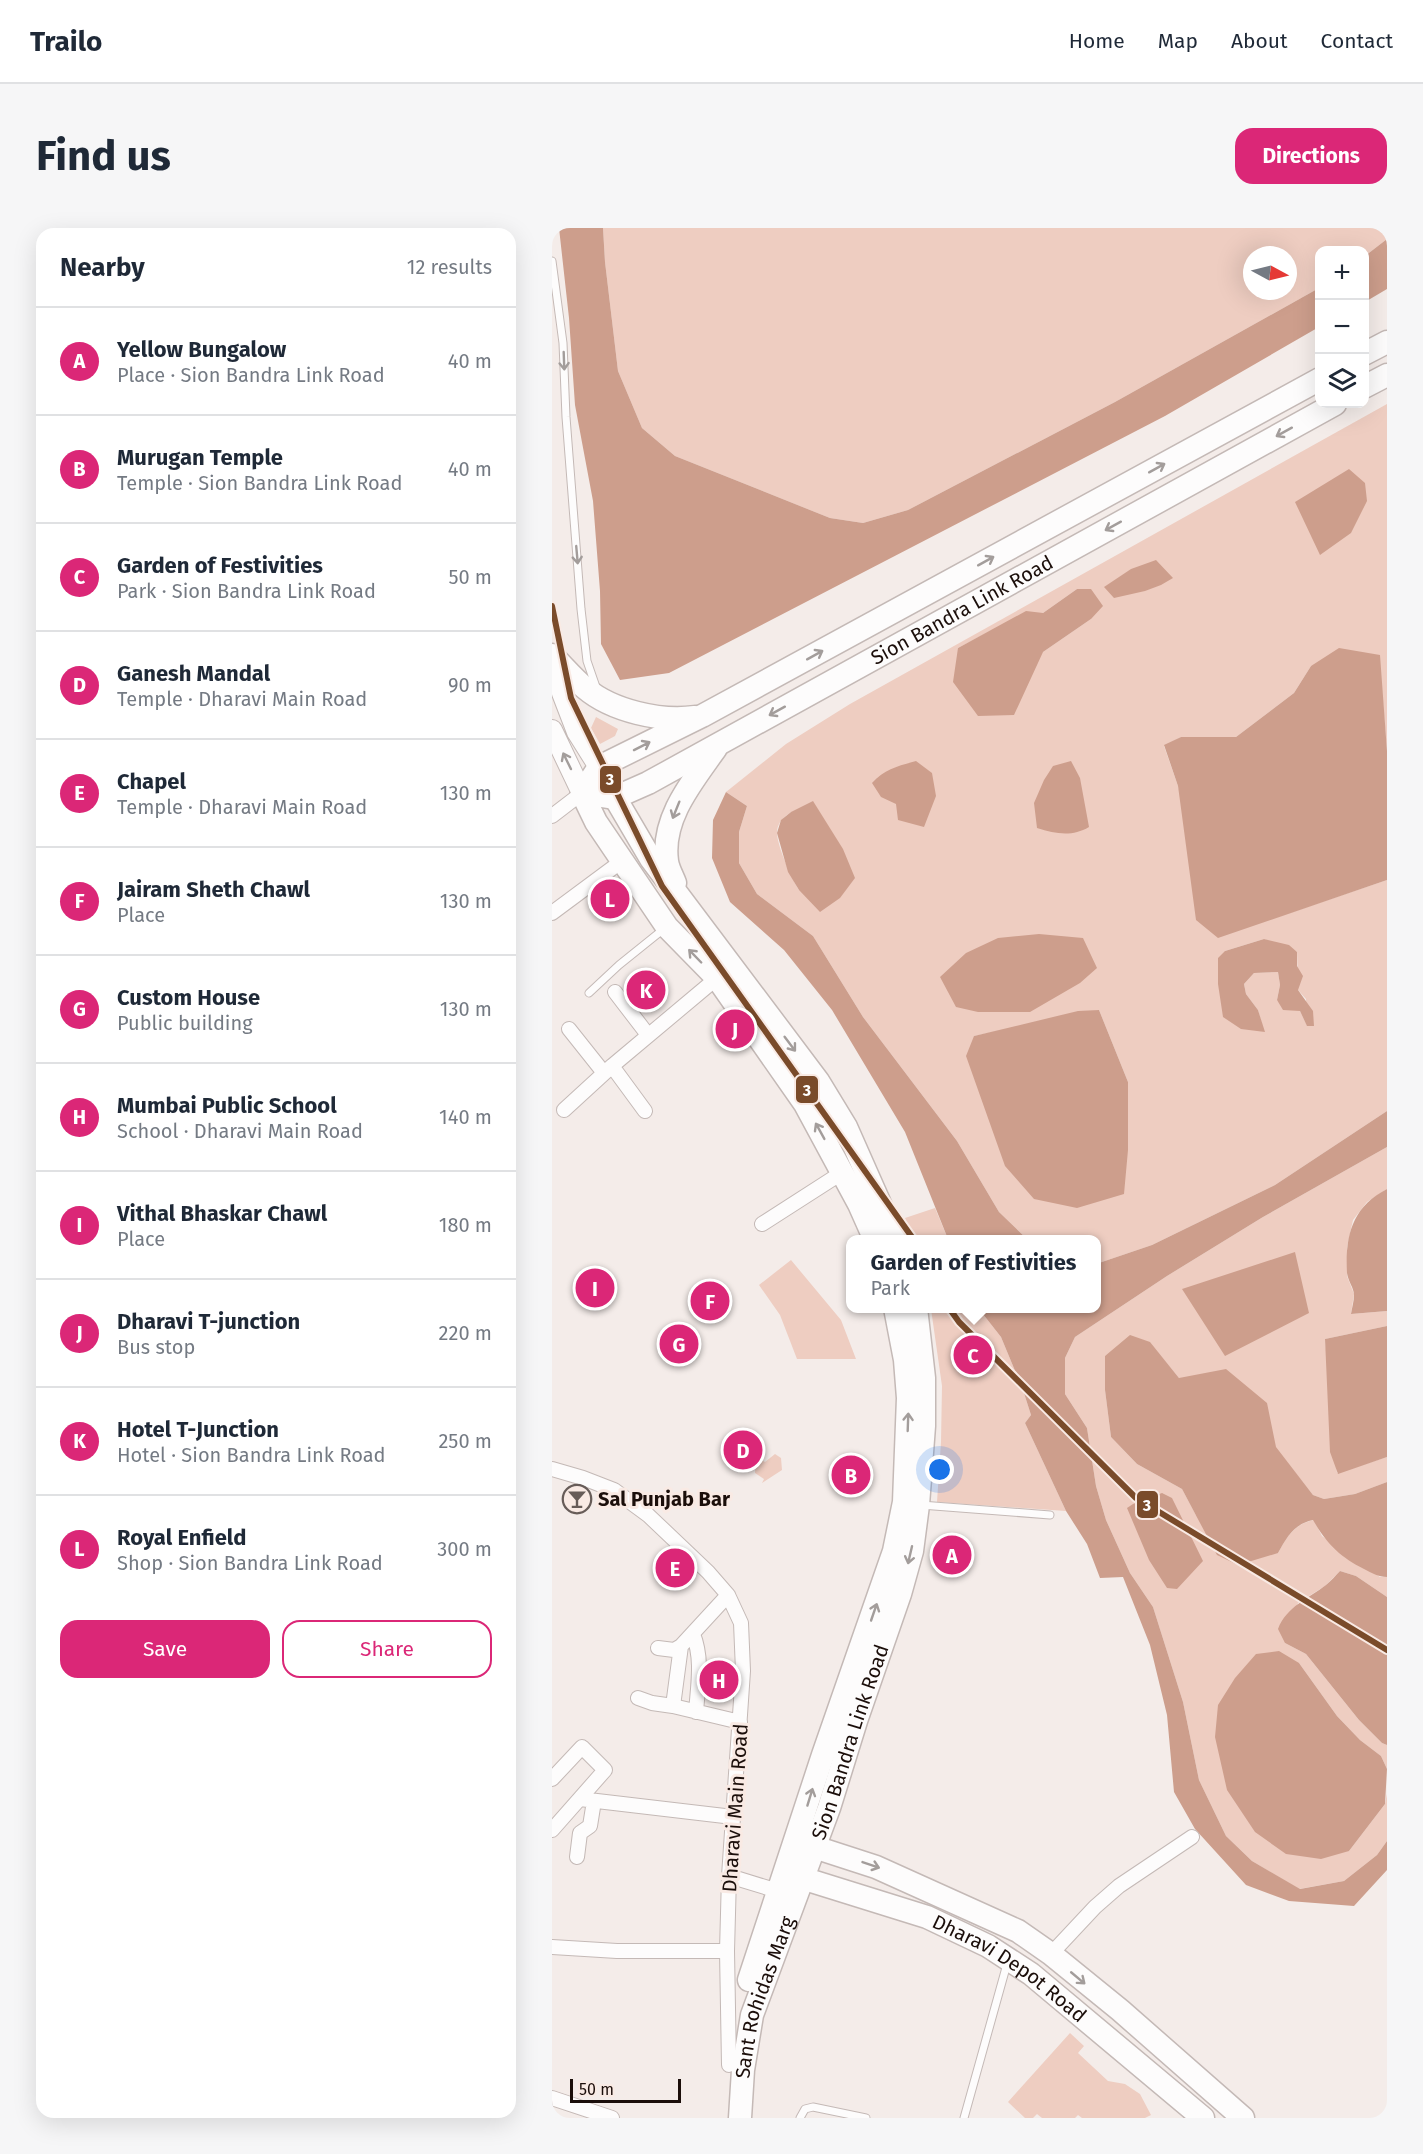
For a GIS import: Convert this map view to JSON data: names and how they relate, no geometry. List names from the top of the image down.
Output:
{
  "streets": {
    "main road": ["Sion Bandra Link Road", "Dharavi Depot Road", "Sant Rohidas Marg"],
    "street": ["Dharavi Main Road"]
  },
  "crossings": [
    ["Sion Bandra Link Road", "Dharavi Depot Road"],
    ["Sion Bandra Link Road", "Sant Rohidas Marg"],
    ["Dharavi Main Road", "Sant Rohidas Marg"],
    ["Dharavi Depot Road", "Sant Rohidas Marg"]
  ],
  "places": {
    "bar": ["Sal Punjab Bar"]
  },
  "lines": ["transit line 3"],
  "scale_bar": "50 m",
  "north": "right",
  "page": {
    "header": "Trailo",
    "nav": [
      "Home",
      "Map",
      "About",
      "Contact"
    ],
    "buttons": [
      "Directions",
      ["Save", "Share"]
    ],
    "title": "Find us",
    "heading": ["Nearby", "12 results"],
    "map_buttons": ["+", "−"],
    "list": [
      {
        "mark": "A",
        "name": "Yellow Bungalow",
        "note": "Place · Sion Bandra Link Road",
        "value": "40 m"
      },
      {
        "mark": "B",
        "name": "Murugan Temple",
        "note": "Temple · Sion Bandra Link Road",
        "value": "40 m"
      },
      {
        "mark": "C",
        "name": "Garden of Festivities",
        "note": "Park · Sion Bandra Link Road",
        "value": "50 m"
      },
      {
        "mark": "D",
        "name": "Ganesh Mandal",
        "note": "Temple · Dharavi Main Road",
        "value": "90 m"
      },
      {
        "mark": "E",
        "name": "Chapel",
        "note": "Temple · Dharavi Main Road",
        "value": "130 m"
      },
      {
        "mark": "F",
        "name": "Jairam Sheth Chawl",
        "note": "Place",
        "value": "130 m"
      },
      {
        "mark": "G",
        "name": "Custom House",
        "note": "Public building",
        "value": "130 m"
      },
      {
        "mark": "H",
        "name": "Mumbai Public School",
        "note": "School · Dharavi Main Road",
        "value": "140 m"
      },
      {
        "mark": "I",
        "name": "Vithal Bhaskar Chawl",
        "note": "Place",
        "value": "180 m"
      },
      {
        "mark": "J",
        "name": "Dharavi T-junction",
        "note": "Bus stop",
        "value": "220 m"
      },
      {
        "mark": "K",
        "name": "Hotel T-Junction",
        "note": "Hotel · Sion Bandra Link Road",
        "value": "250 m"
      },
      {
        "mark": "L",
        "name": "Royal Enfield",
        "note": "Shop · Sion Bandra Link Road",
        "value": "300 m"
      }
    ],
    "pins": [
      "L",
      "K",
      "J",
      "I",
      "F",
      "G",
      "C",
      "D",
      "B",
      "A",
      "E",
      "H"
    ],
    "popup": ["Garden of Festivities", "Park"],
    "scale": "50 m"
  }
}
